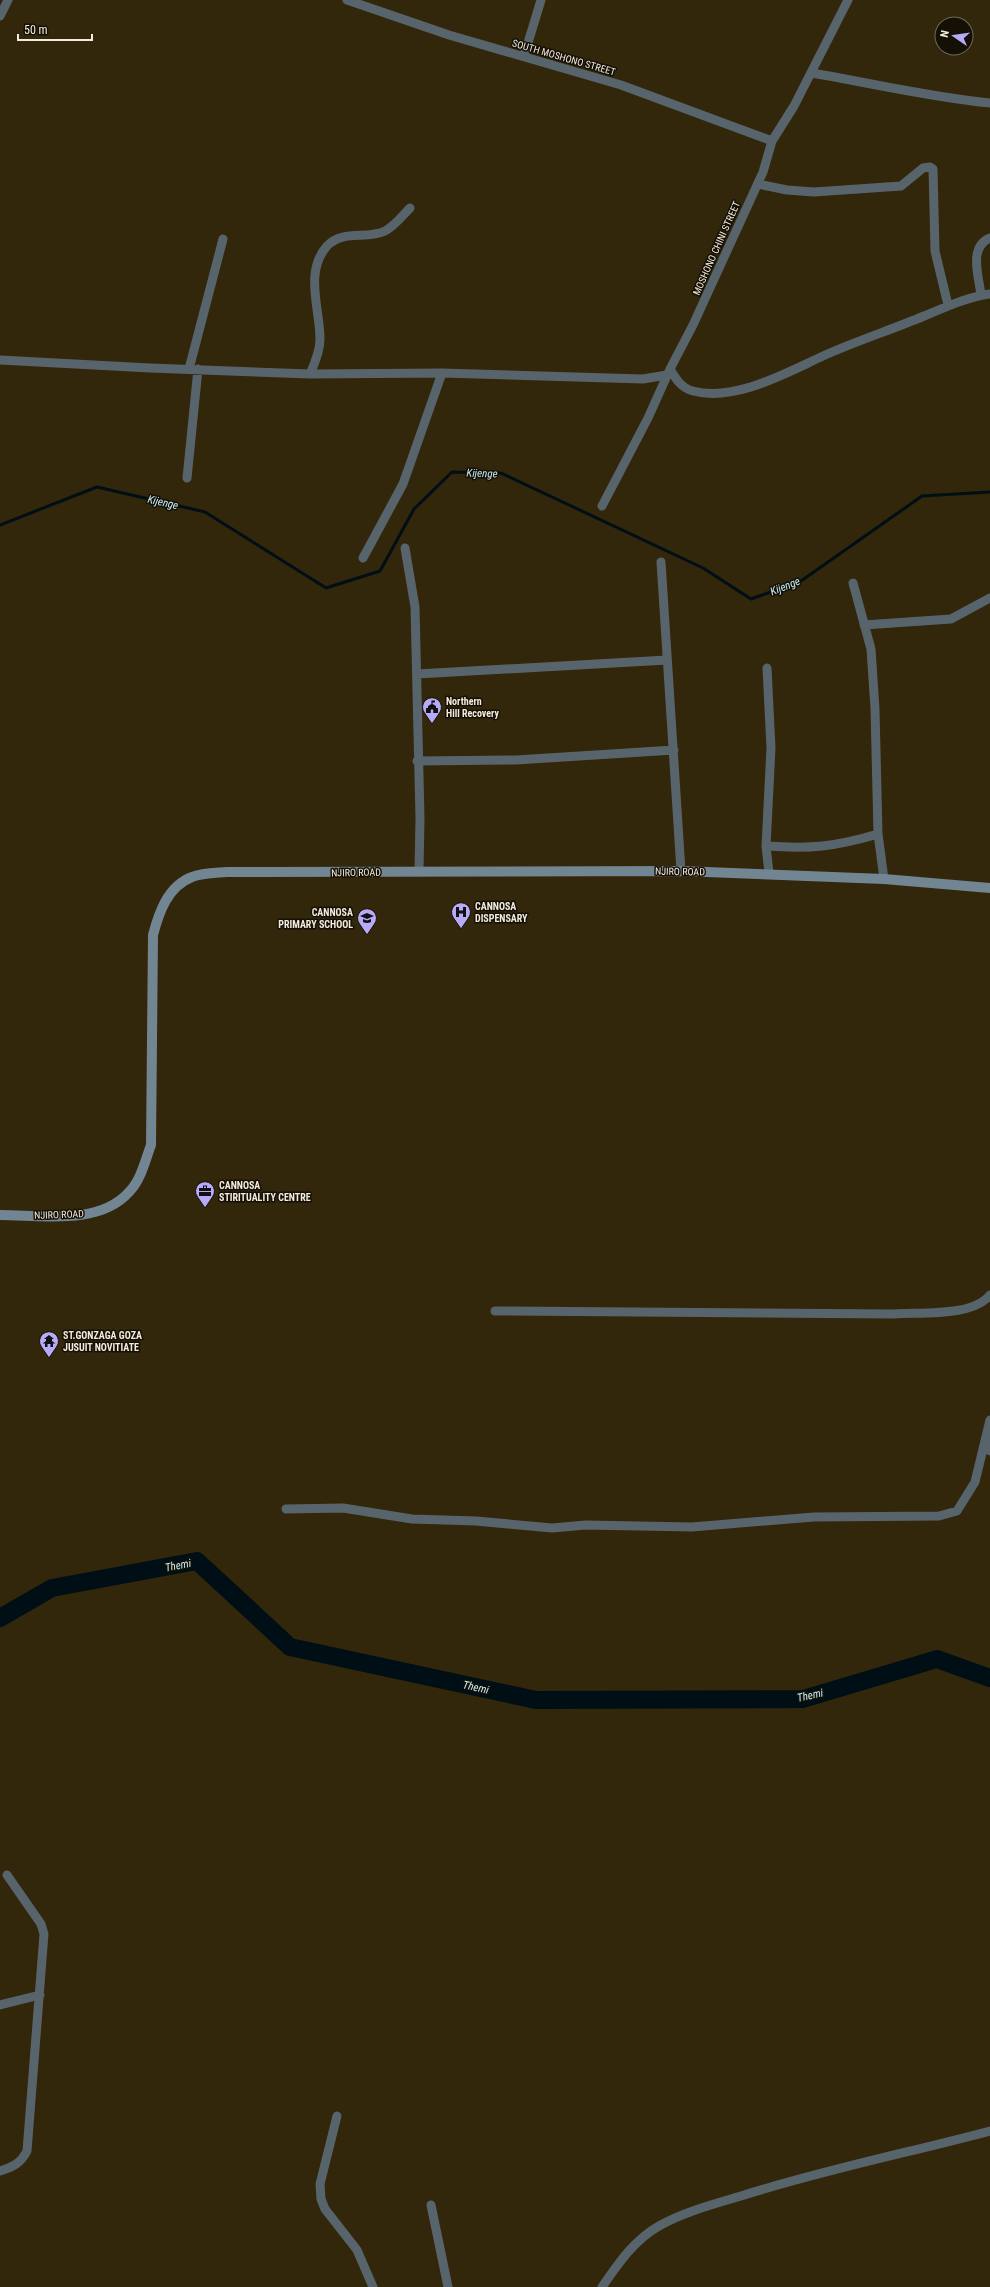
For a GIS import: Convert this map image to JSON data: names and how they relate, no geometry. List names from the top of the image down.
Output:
{
  "streets": {
    "street": ["SOUTH MOSHONO STREET", "MOSHONO CHINI STREET", "NJIRO ROAD"]
  },
  "crossings": [
    ["SOUTH MOSHONO STREET", "MOSHONO CHINI STREET"]
  ],
  "water": ["Kijenge", "Themi"],
  "places": {
    "public building": ["Northern Hill Recovery"],
    "hospital": ["CANNOSA DISPENSARY"],
    "school or university": ["CANNOSA PRIMARY SCHOOL"],
    "office": ["CANNOSA STIRITUALITY CENTRE"],
    "temple": ["ST.GONZAGA GOZA JUSUIT NOVITIATE"]
  },
  "scale_bar": "50 m",
  "north": "left"
}
